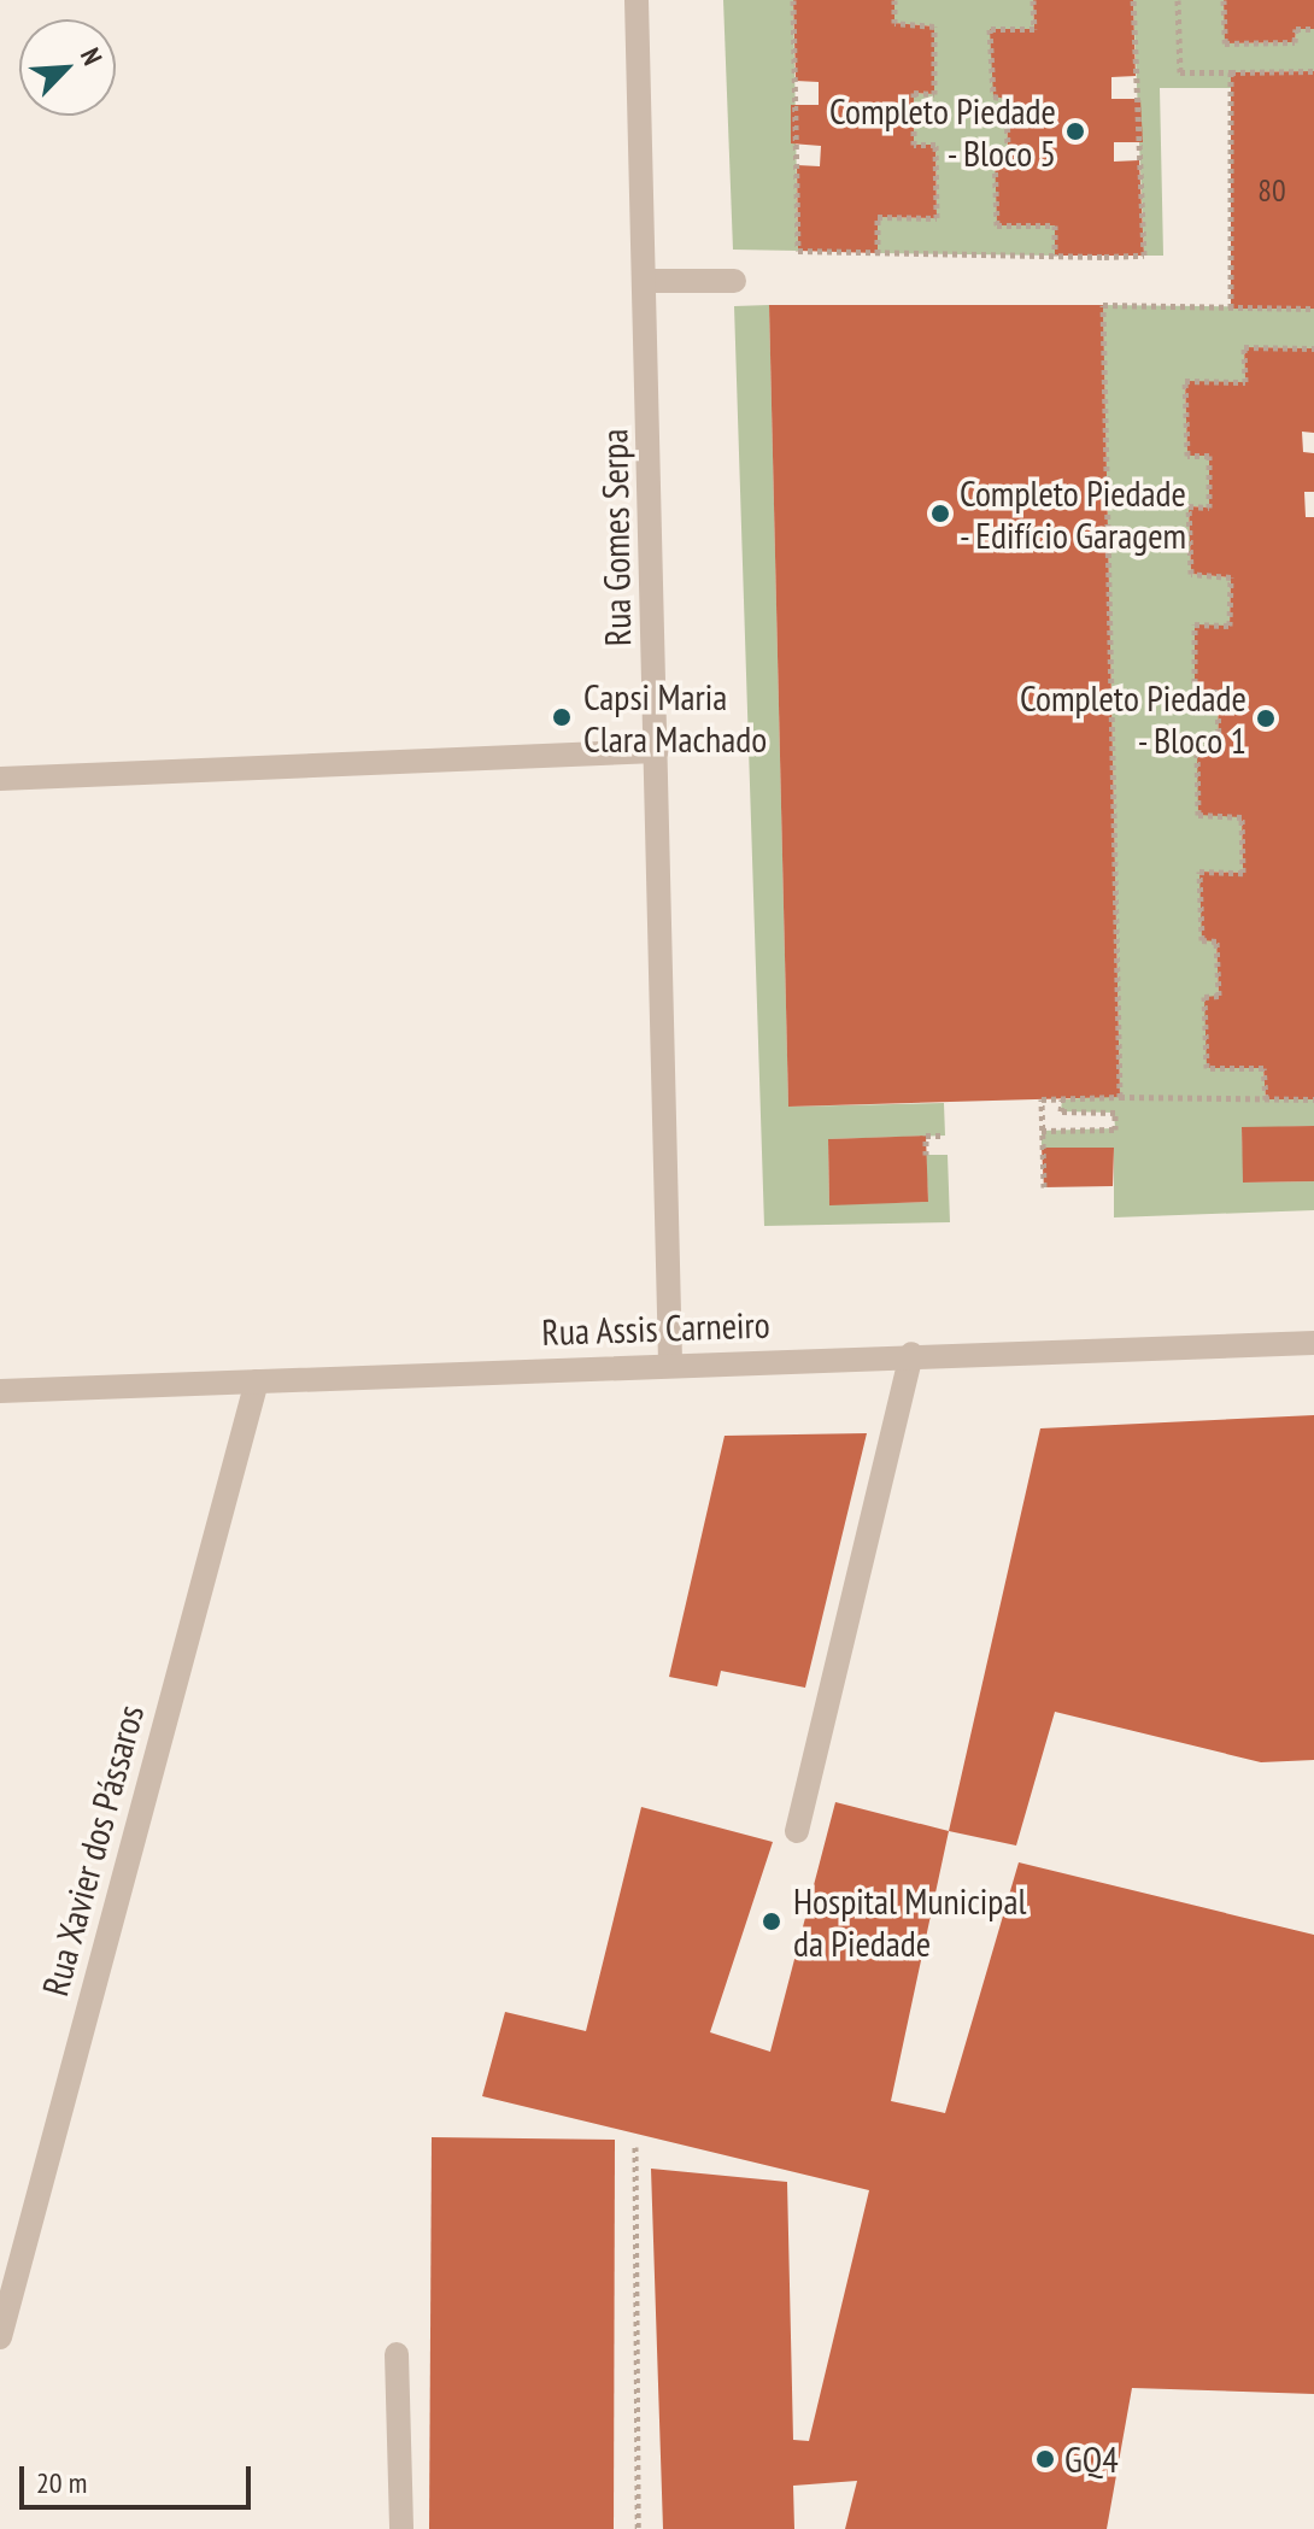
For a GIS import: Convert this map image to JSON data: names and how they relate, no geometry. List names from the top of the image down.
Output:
{
  "streets": {
    "street": ["Rua Gomes Serpa", "Rua Assis Carneiro", "Rua Xavier dos Pássaros"]
  },
  "crossings": [
    ["Rua Gomes Serpa", "Rua Assis Carneiro"],
    ["Rua Assis Carneiro", "Rua Xavier dos Pássaros"]
  ],
  "places": [
    "Completo Piedade - Bloco 5",
    "Completo Piedade - Edifício Garagem",
    "Capsi Maria Clara Machado",
    "Completo Piedade - Bloco 1",
    "Hospital Municipal da Piedade",
    "GQ4"
  ],
  "house_numbers": ["80"],
  "scale_bar": "20 m",
  "north": "top right"
}
